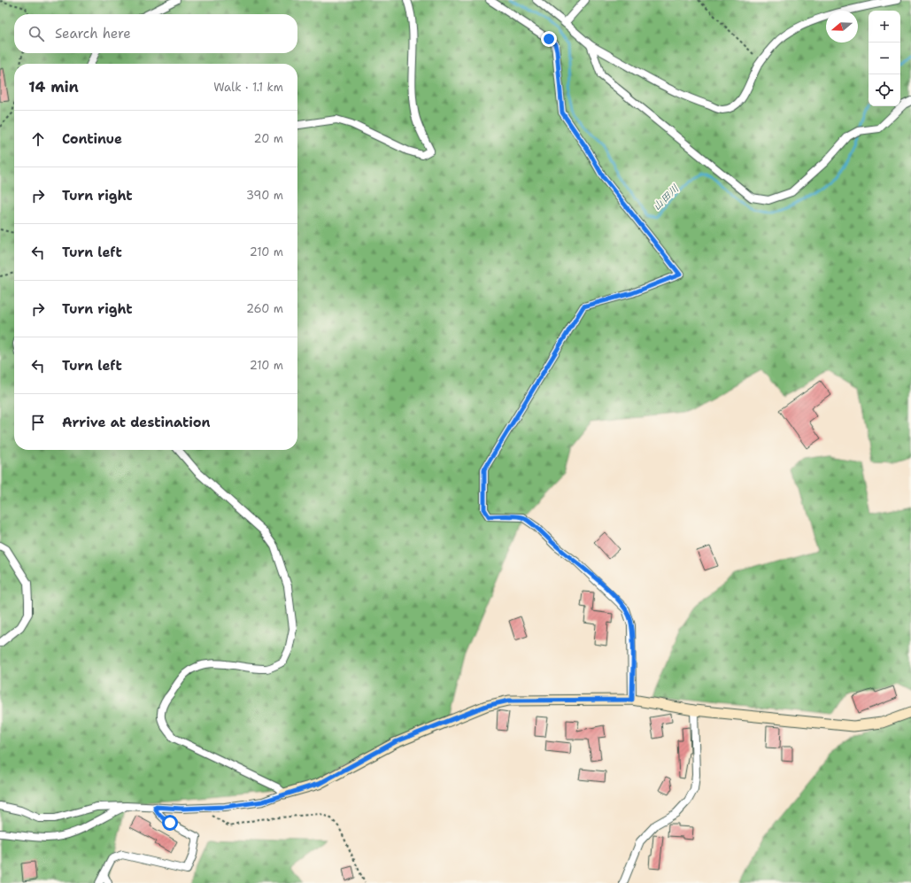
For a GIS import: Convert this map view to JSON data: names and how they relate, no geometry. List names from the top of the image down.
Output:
{
  "water": ["山田川"],
  "north": "left",
  "page": {
    "map_buttons": ["+", "−"],
    "search": "Search here",
    "heading": ["14 min", "Walk · 1.1 km"],
    "list": [
      ["Continue", "20 m"],
      ["Turn right", "390 m"],
      ["Turn left", "210 m"],
      ["Turn right", "260 m"],
      ["Turn left", "210 m"],
      "Arrive at destination"
    ]
  }
}
